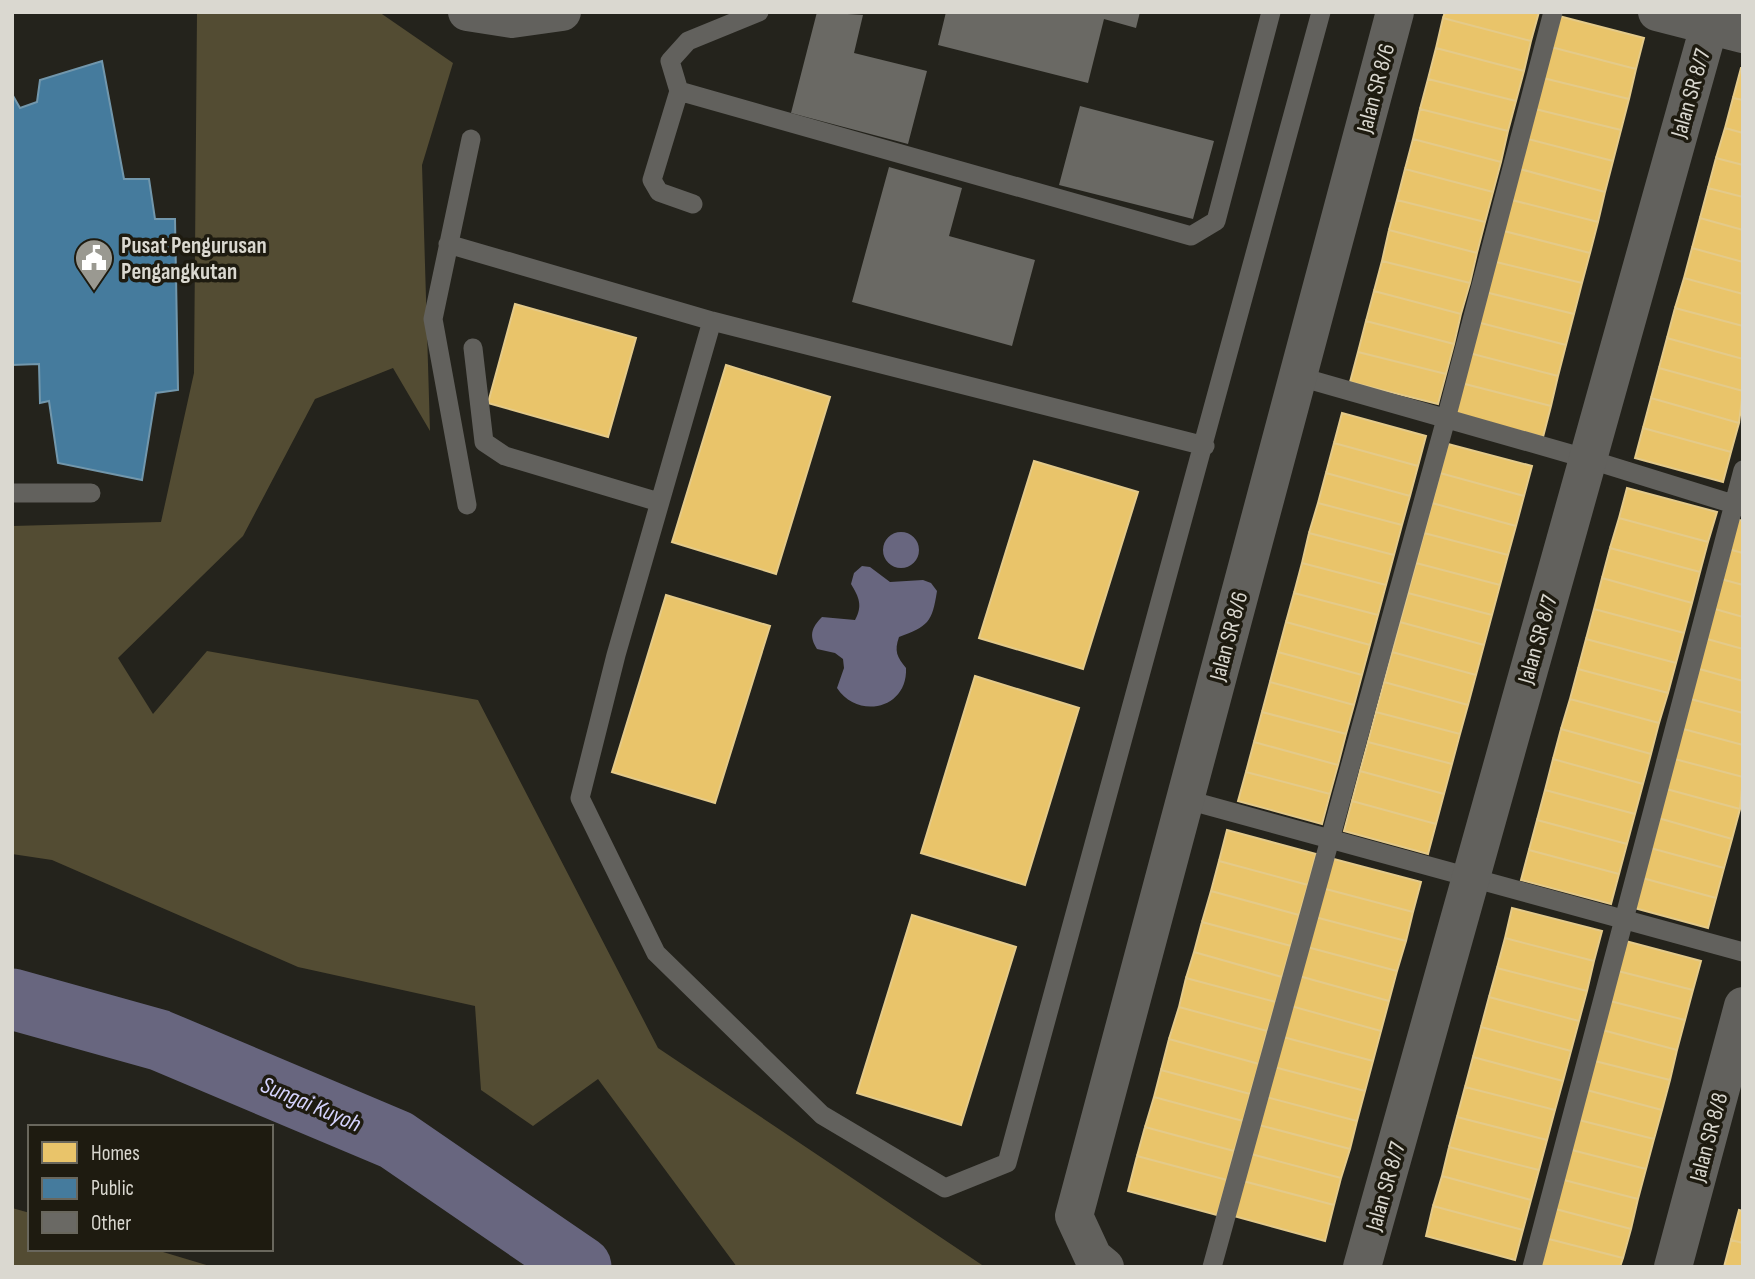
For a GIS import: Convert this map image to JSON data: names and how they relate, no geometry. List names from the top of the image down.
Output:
{
  "streets": {
    "street": ["Jalan SR 8/6", "Jalan SR 8/7", "Jalan SR 8/8"]
  },
  "water": ["Sungai Kuyoh"],
  "places": {
    "public building": ["Pusat Pengurusan Pengangkutan"]
  },
  "legend": ["Homes", "Public", "Other"]
}
